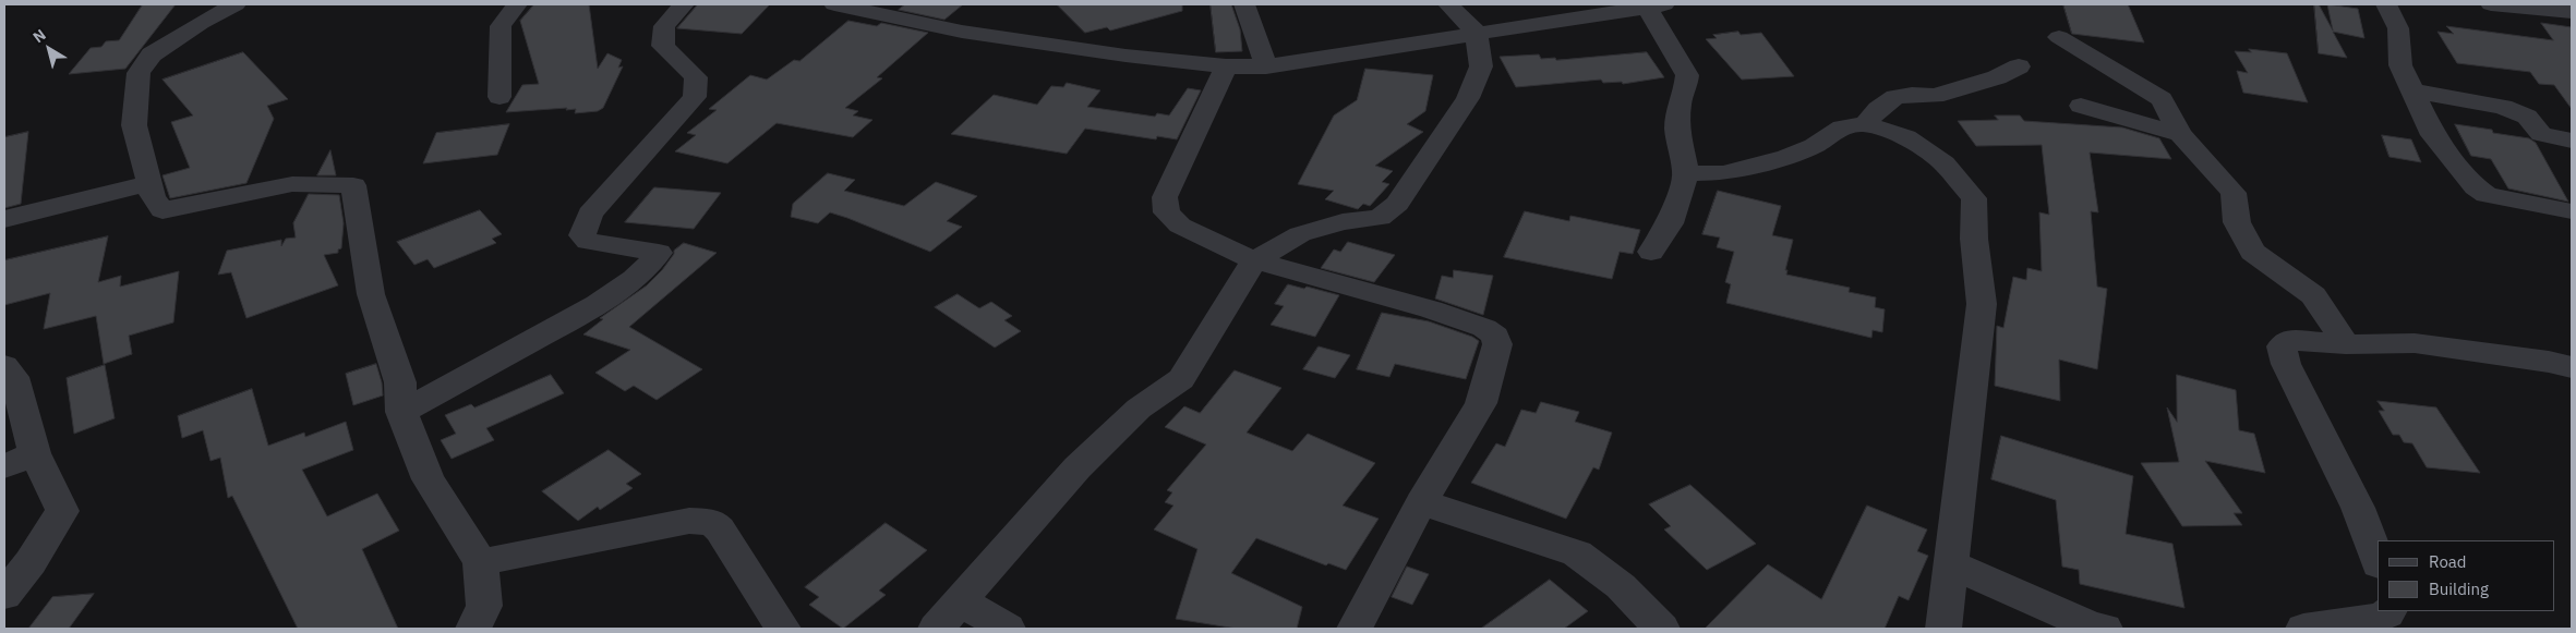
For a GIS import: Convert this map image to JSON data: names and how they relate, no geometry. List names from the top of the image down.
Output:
{
  "legend": ["Road", "Building"],
  "north": "top left"
}
